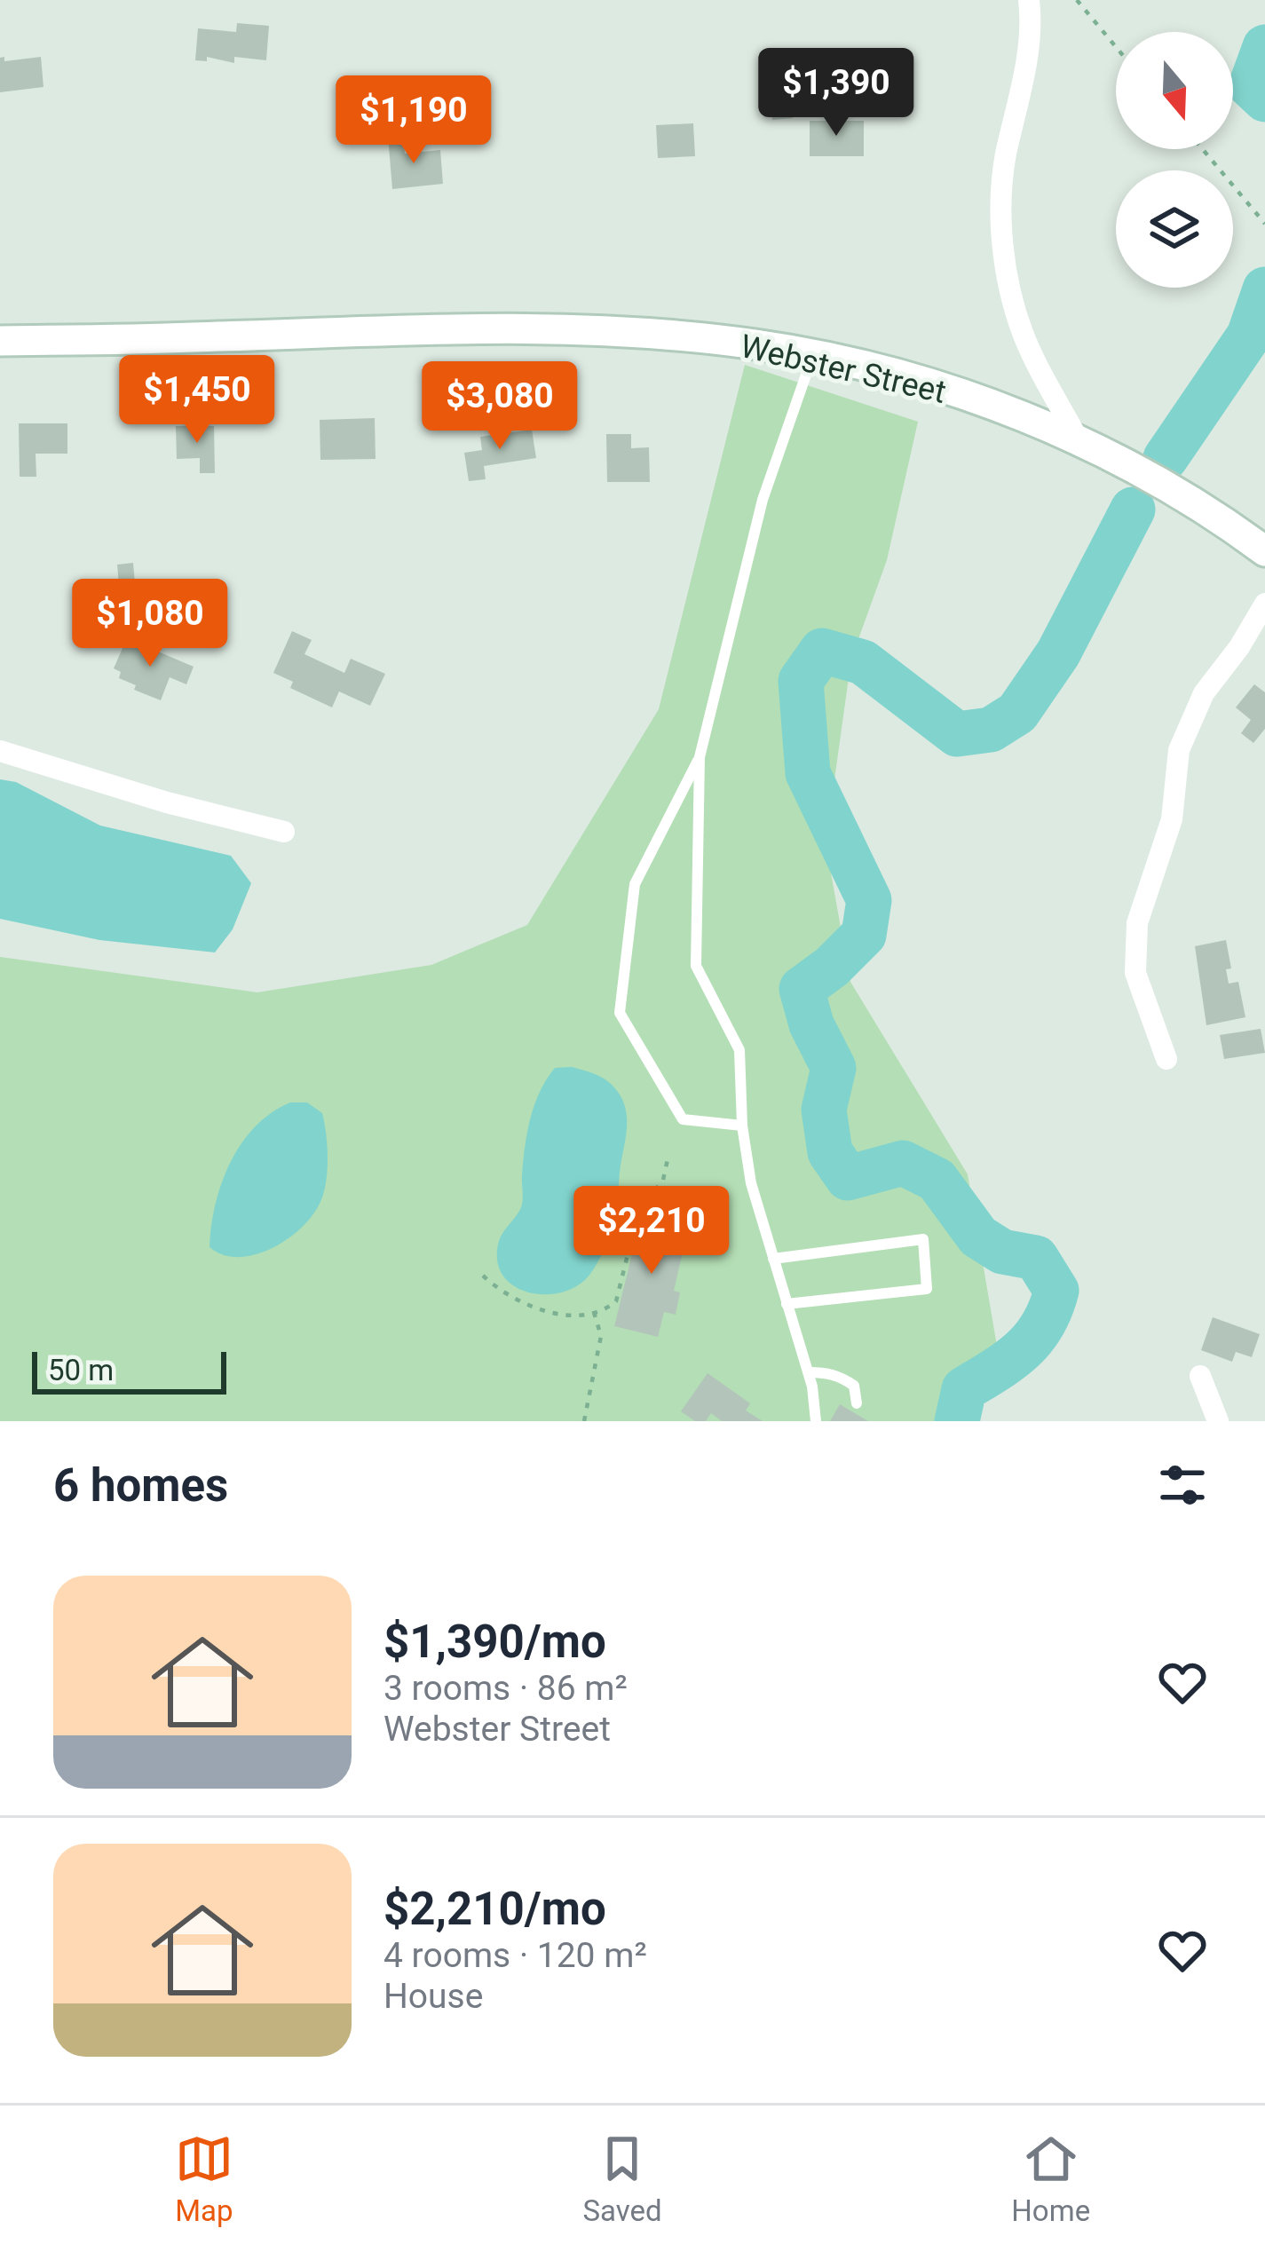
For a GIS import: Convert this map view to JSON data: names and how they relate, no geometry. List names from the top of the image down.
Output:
{
  "streets": {
    "street": ["Webster Street"]
  },
  "scale_bar": "50 m",
  "north": "bottom",
  "page": {
    "price": [
      "$1,390",
      "$1,190",
      "$1,450",
      "$3,080",
      "$1,080",
      "$2,210"
    ],
    "scale": "50 m",
    "heading": "6 homes",
    "list": [
      {
        "name": "$1,390/mo",
        "note": "3 rooms · 86 m² · Webster Street"
      },
      {
        "name": "$2,210/mo",
        "note": "4 rooms · 120 m² · House"
      }
    ],
    "tabs": ["Map", "Saved", "Home"]
  }
}
